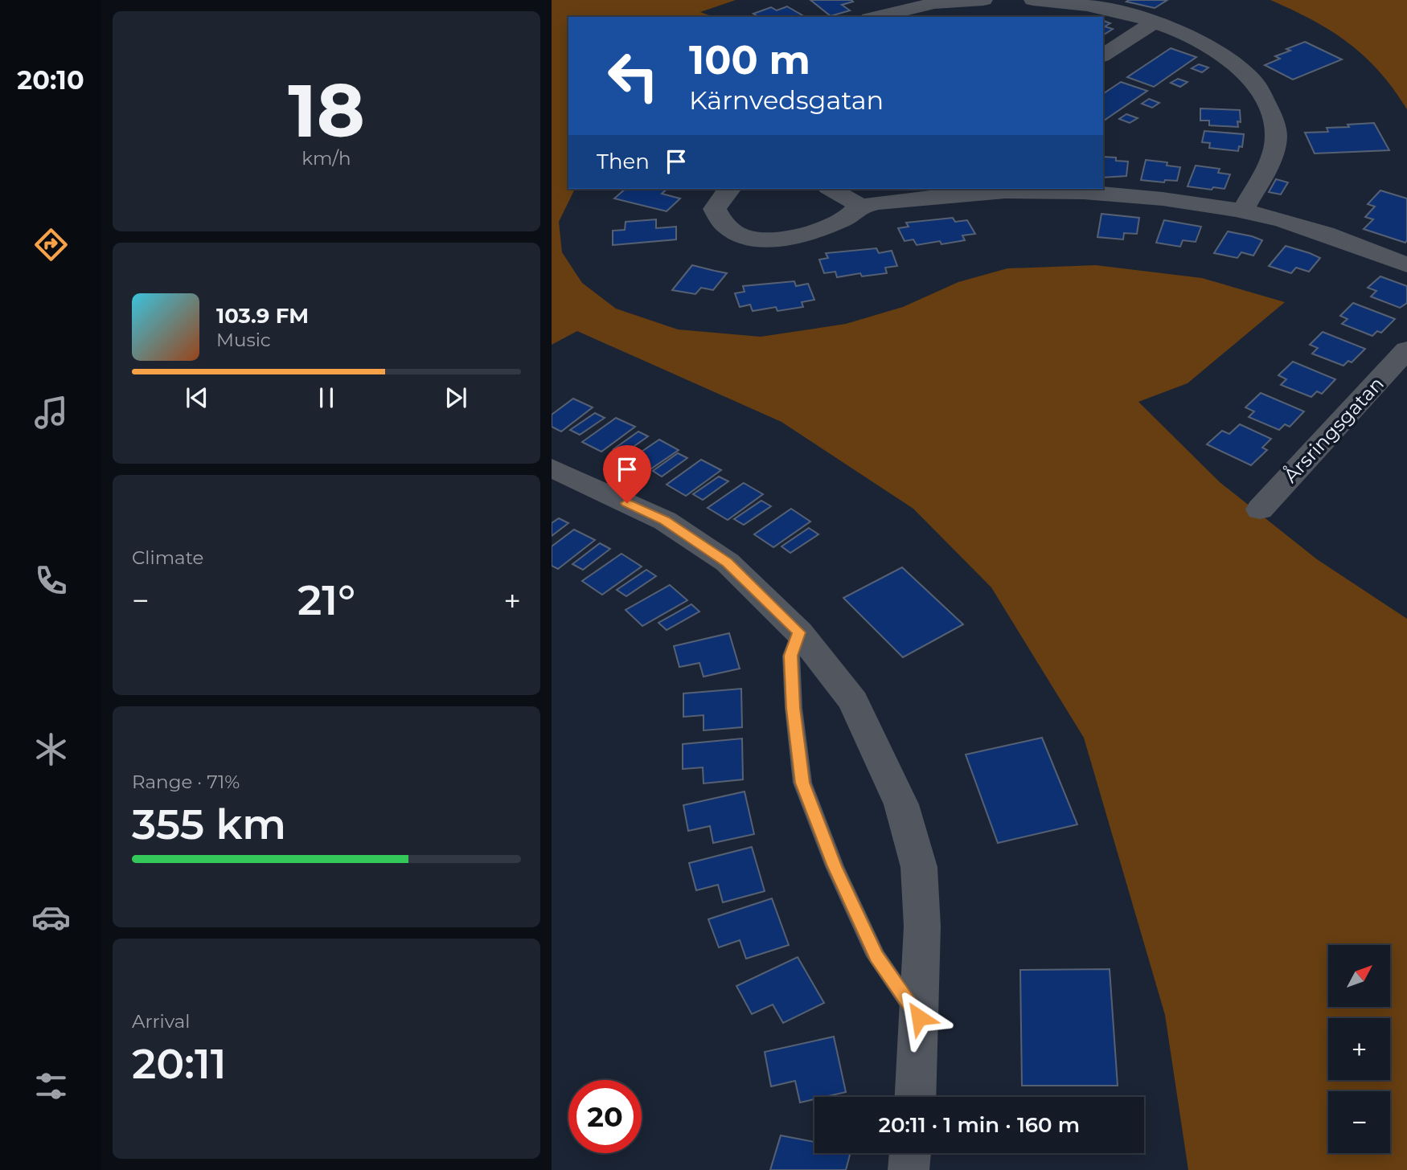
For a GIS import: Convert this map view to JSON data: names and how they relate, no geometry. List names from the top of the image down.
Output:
{
  "streets": {
    "street": ["Årsringsgatan"]
  },
  "north": "top right",
  "page": {
    "tabs": "20:10",
    "tile": [
      ["18", "km/h"],
      "Climate",
      ["Range · 71%", "355 km"],
      ["Arrival", "20:11"]
    ],
    "turn": ["100 m", "Kärnvedsgatan"],
    "then": "Then",
    "song": ["103.9 FM", "Music"],
    "heat": ["−", "21°", "+"],
    "map_buttons": ["+", "−"],
    "limit": "20",
    "trip": "20:11 · 1 min · 160 m"
  }
}
